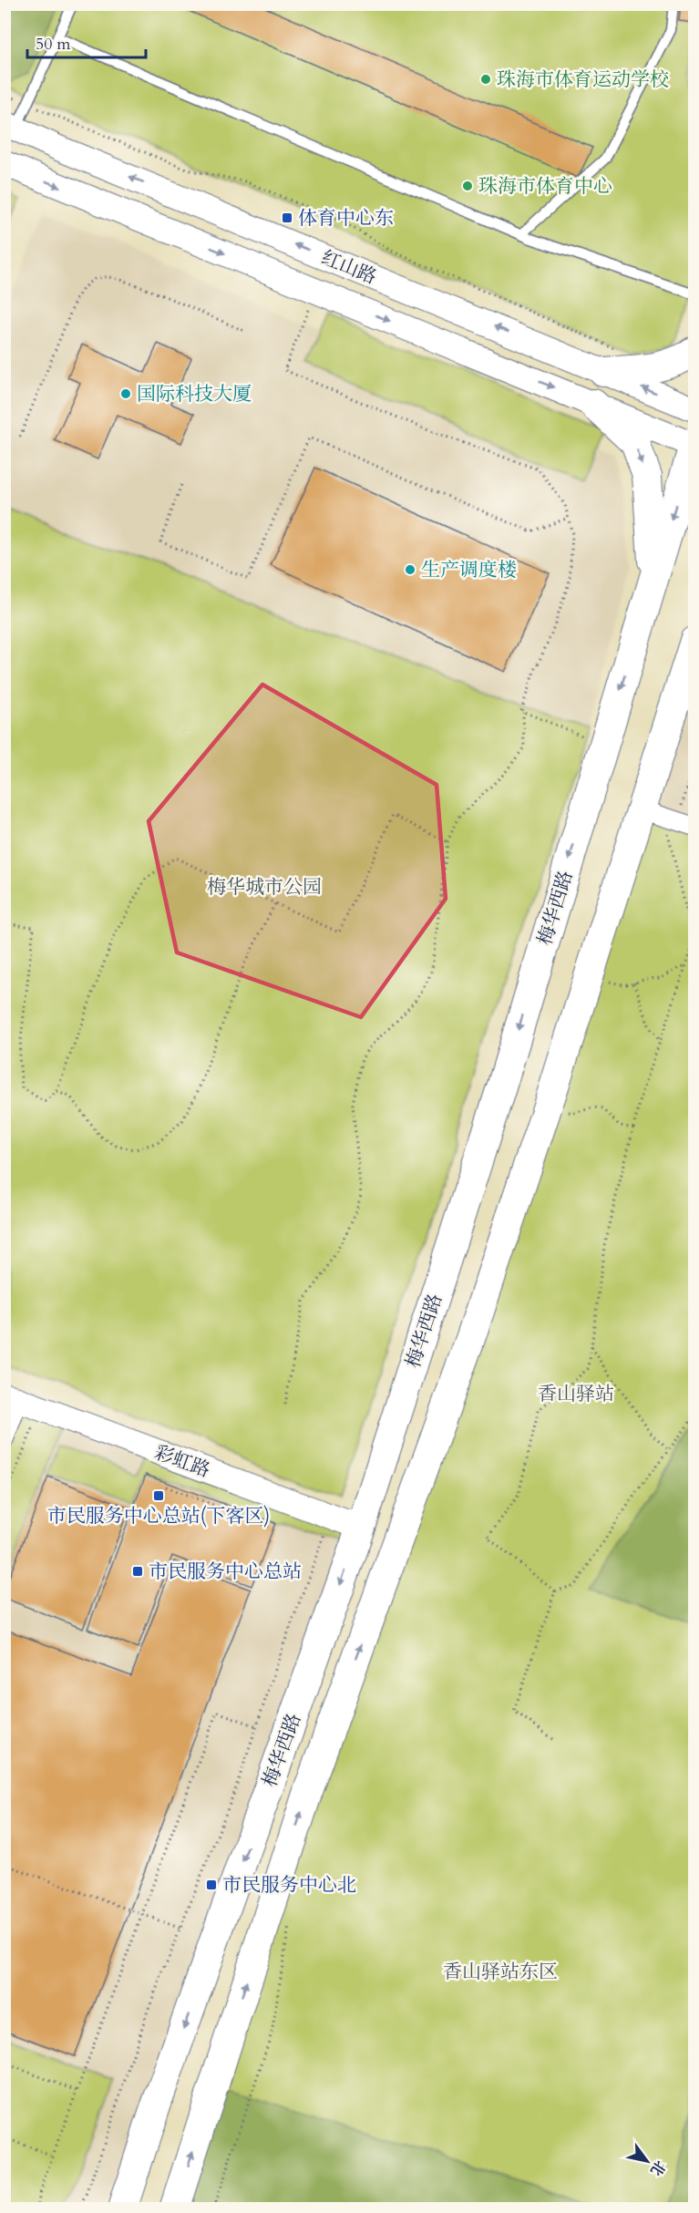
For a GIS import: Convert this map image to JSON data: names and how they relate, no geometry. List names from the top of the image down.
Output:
{
  "streets": {
    "main road": ["红山路", "梅华西路", "彩虹路"]
  },
  "crossings": [
    ["红山路", "梅华西路"],
    ["梅华西路", "彩虹路"]
  ],
  "parks": ["梅华城市公园", "香山驿站", "香山驿站东区"],
  "places": {
    "other": [
      "珠海市体育运动学校",
      "珠海市体育中心",
      "国际科技大厦",
      "生产调度楼"
    ],
    "transit": [
      "体育中心东",
      "市民服务中心总站(下客区)",
      "市民服务中心总站",
      "市民服务中心北"
    ]
  },
  "scale_bar": "50 m",
  "north": "bottom right"
}
